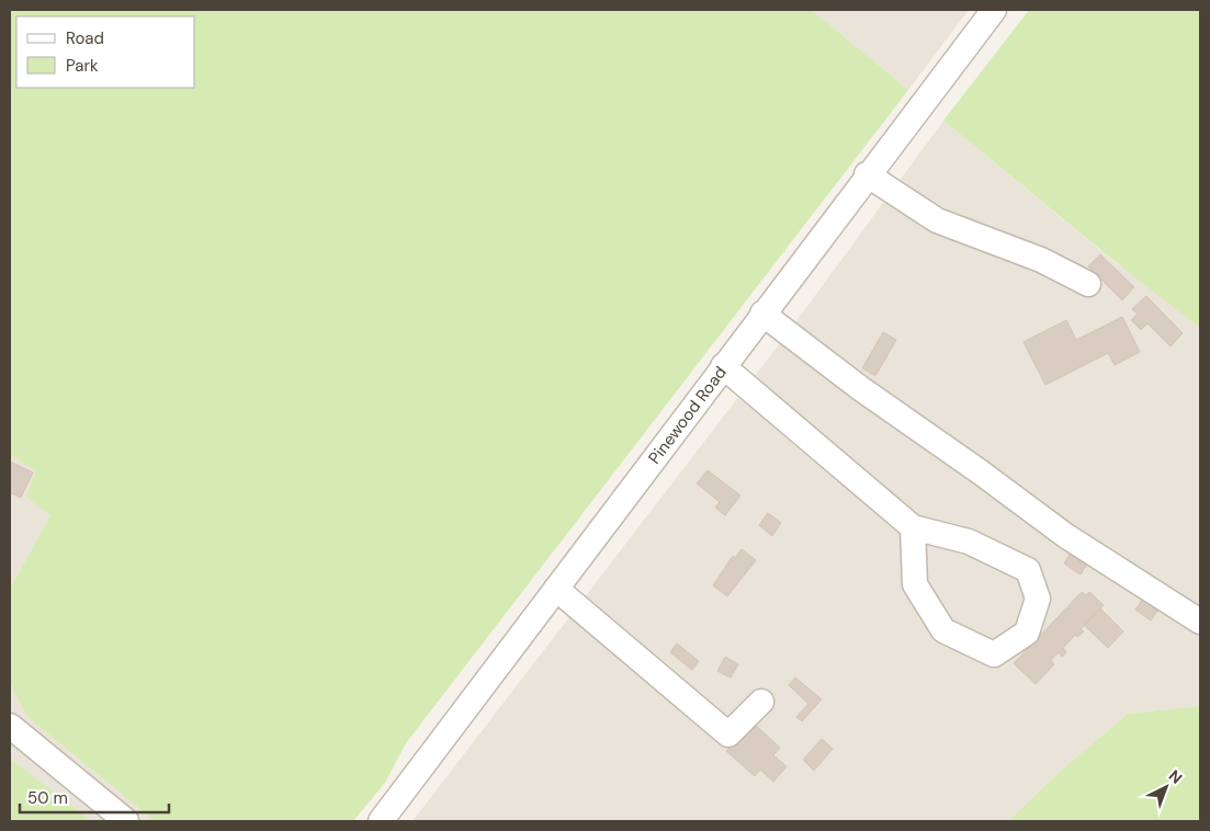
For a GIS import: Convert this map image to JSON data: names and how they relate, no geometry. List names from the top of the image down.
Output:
{
  "streets": {
    "street": ["Pinewood Road"]
  },
  "legend": ["Road", "Park"],
  "scale_bar": "50 m",
  "north": "top right"
}
